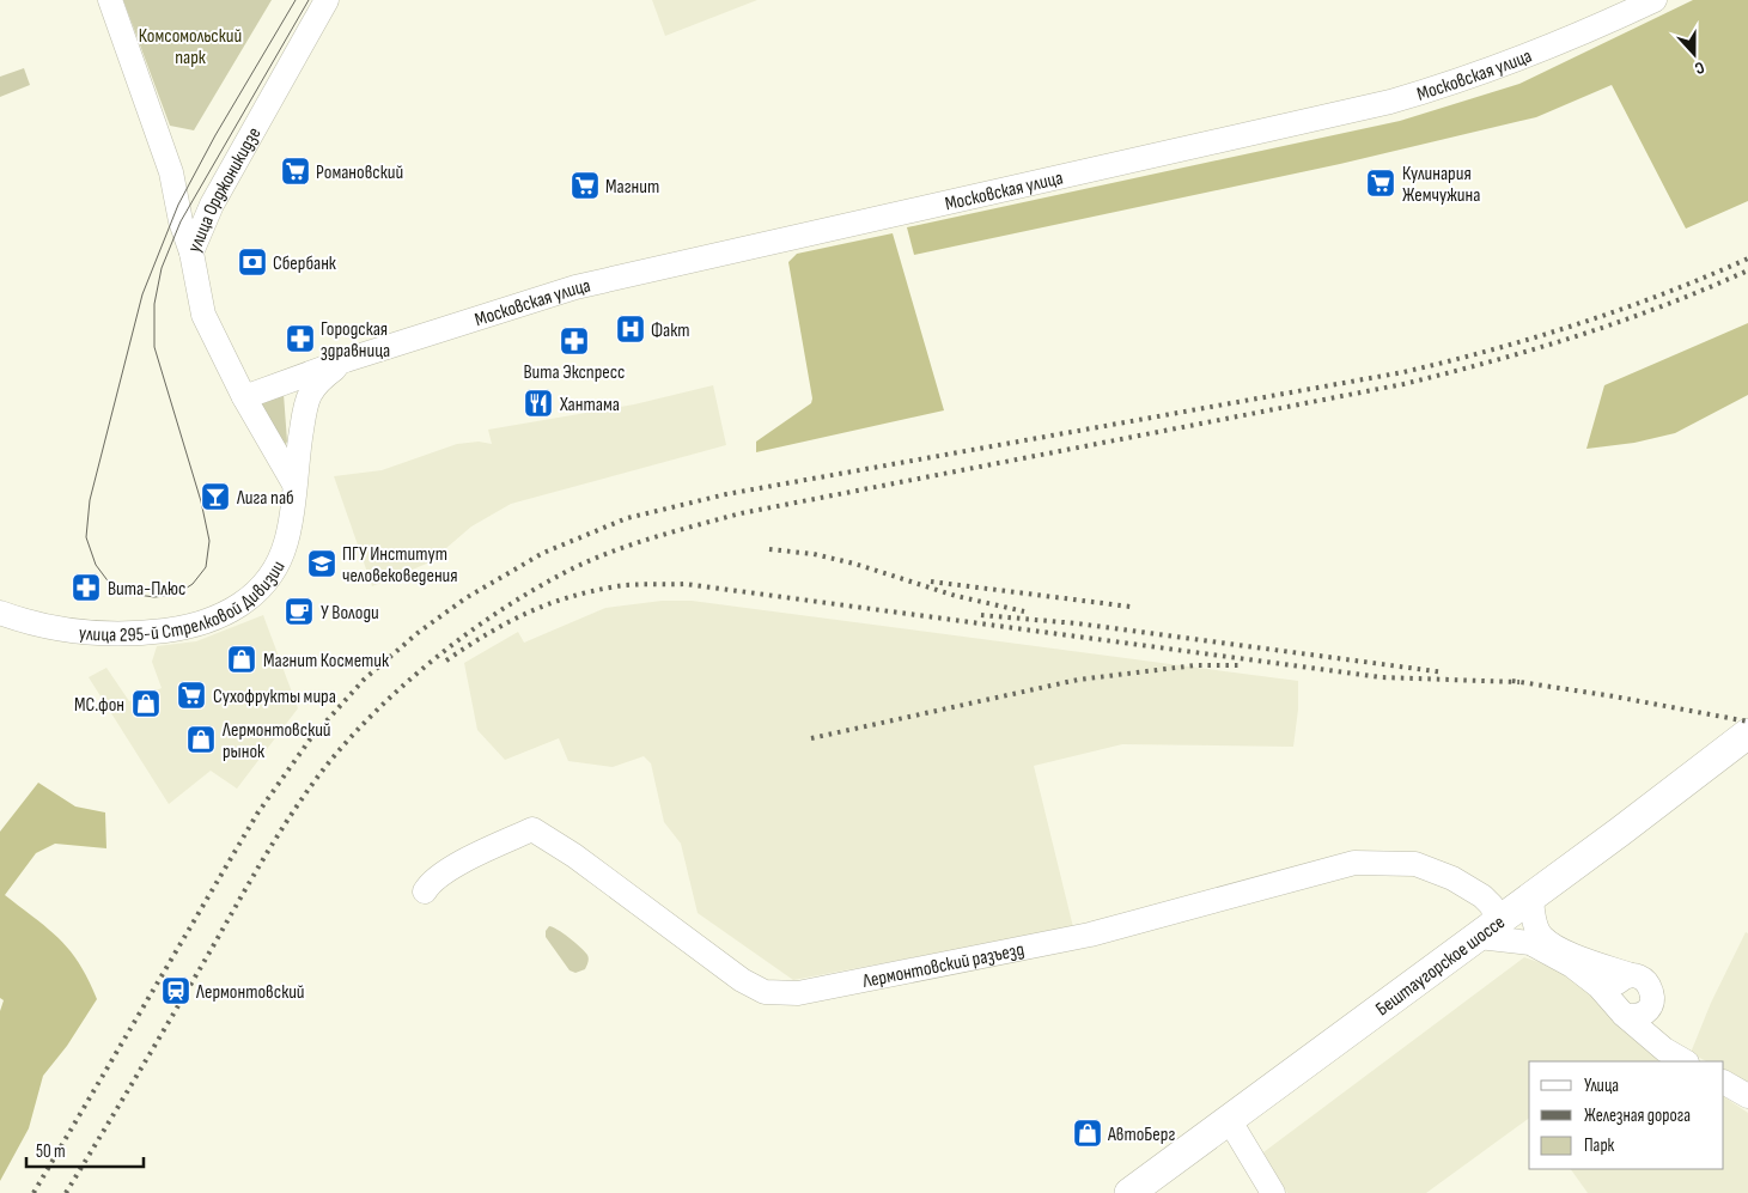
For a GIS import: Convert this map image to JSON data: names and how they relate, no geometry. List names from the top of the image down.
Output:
{
  "streets": {
    "main road": ["Бештаугорское шоссе"],
    "street": [
      "Московская улица",
      "улица Орджоникидзе",
      "улица 295-й Стрелковой Дивизии",
      "Лермонтовский разъезд"
    ]
  },
  "crossings": [
    ["Московская улица", "улица Орджоникидзе"],
    ["Московская улица", "улица 295-й Стрелковой Дивизии"],
    ["улица Орджоникидзе", "улица 295-й Стрелковой Дивизии"],
    ["Лермонтовский разъезд", "Бештаугорское шоссе"]
  ],
  "parks": ["Комсомольский парк"],
  "places": {
    "supermarket": [
      "Романовский",
      "Кулинария Жемчужина",
      "Магнит",
      "Сухофрукты мира"
    ],
    "bank": ["Сбербанк"],
    "hospital": ["Факт"],
    "pharmacy": ["Городская здравница", "Вита Экспресс", "Вита-Плюс"],
    "restaurant": ["Хантама"],
    "bar": ["Лига паб"],
    "school or university": ["ПГУ Институт человековедения"],
    "cafe": ["У Володи"],
    "shop": [
      "Магнит Косметик",
      "МС.фон",
      "Лермонтовский рынок",
      "АвтоБерг"
    ],
    "station": ["Лермонтовский"]
  },
  "legend": ["Улица", "Железная дорога", "Парк"],
  "scale_bar": "50 m",
  "north": "bottom"
}
